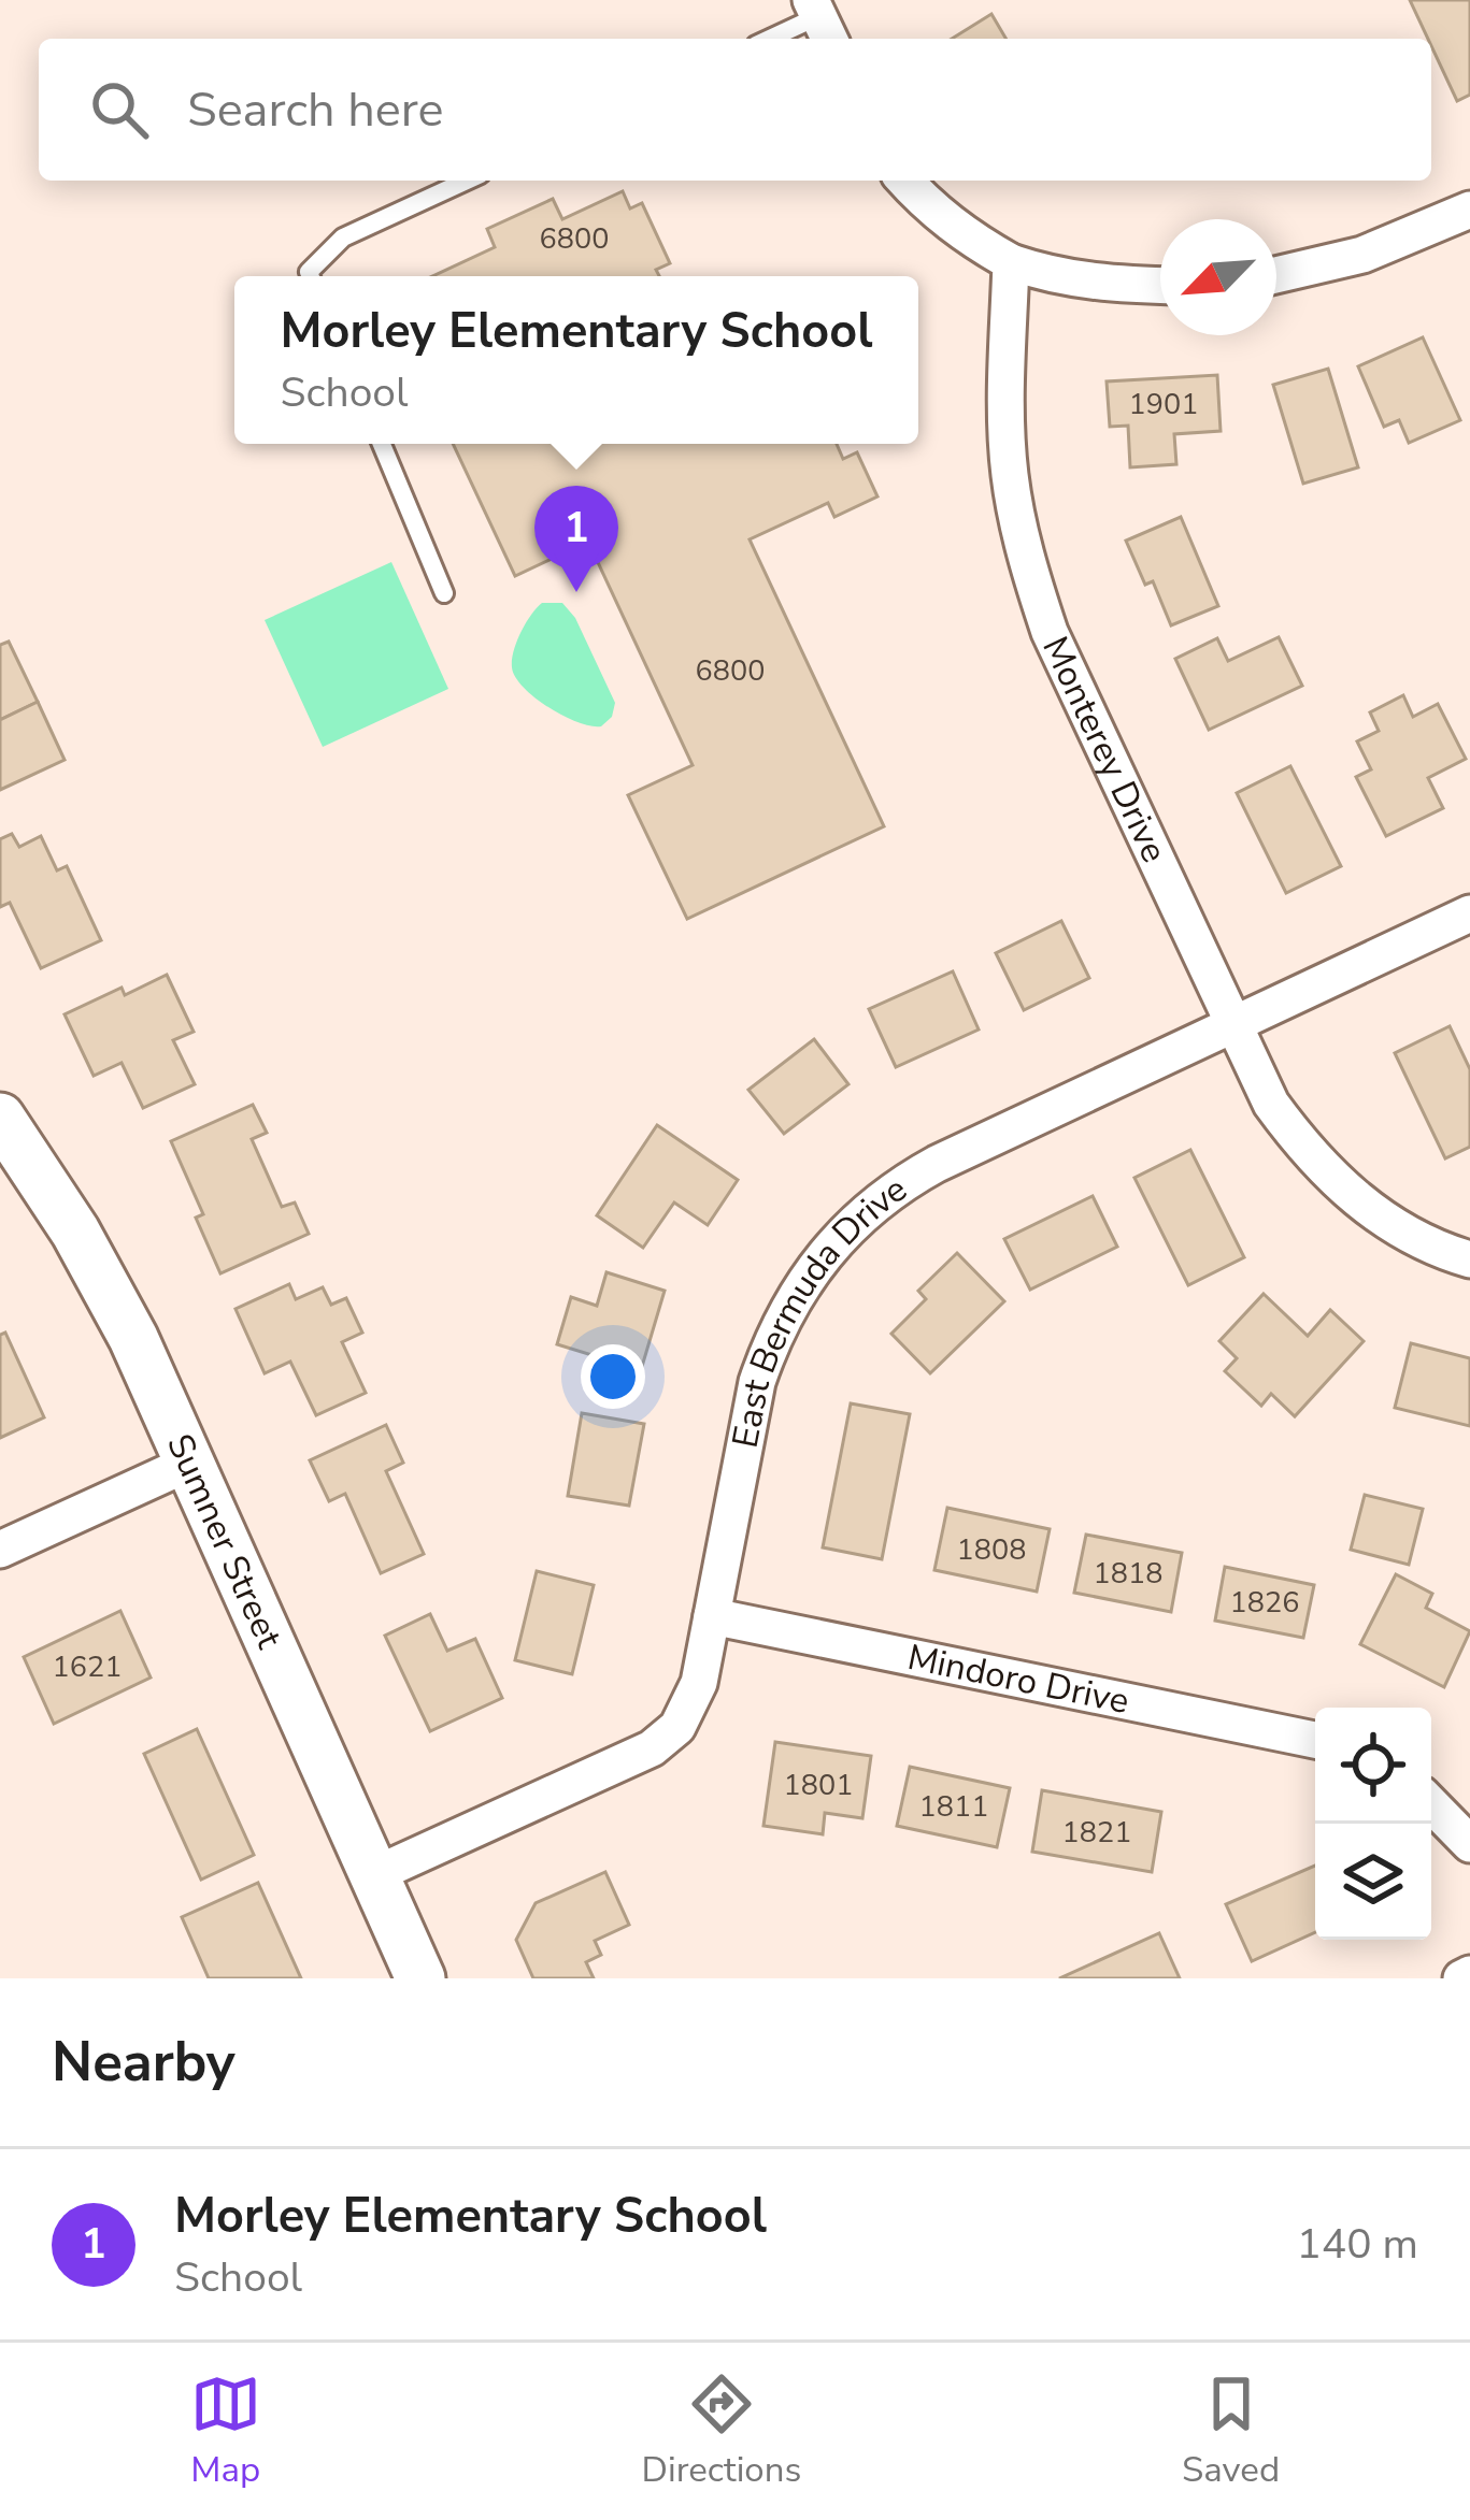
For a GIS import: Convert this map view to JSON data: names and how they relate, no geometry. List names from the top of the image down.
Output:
{
  "streets": {
    "street": [
      "Monterey Drive",
      "East Bermuda Drive",
      "Sumner Street",
      "Mindoro Drive"
    ]
  },
  "crossings": [
    ["Monterey Drive", "East Bermuda Drive"],
    ["East Bermuda Drive", "Sumner Street"],
    ["East Bermuda Drive", "Mindoro Drive"]
  ],
  "house_numbers": [
    "6800",
    "1901",
    "6800",
    "1808",
    "1818",
    "1826",
    "1621",
    "1801",
    "1811",
    "1821"
  ],
  "north": "bottom left",
  "page": {
    "search": "Search here",
    "popup": ["Morley Elementary School", "School"],
    "pins": "1",
    "heading": "Nearby",
    "list": [
      {
        "mark": "1",
        "name": "Morley Elementary School",
        "note": "School",
        "value": "140 m"
      }
    ],
    "nav": ["Map", "Directions", "Saved"]
  }
}
